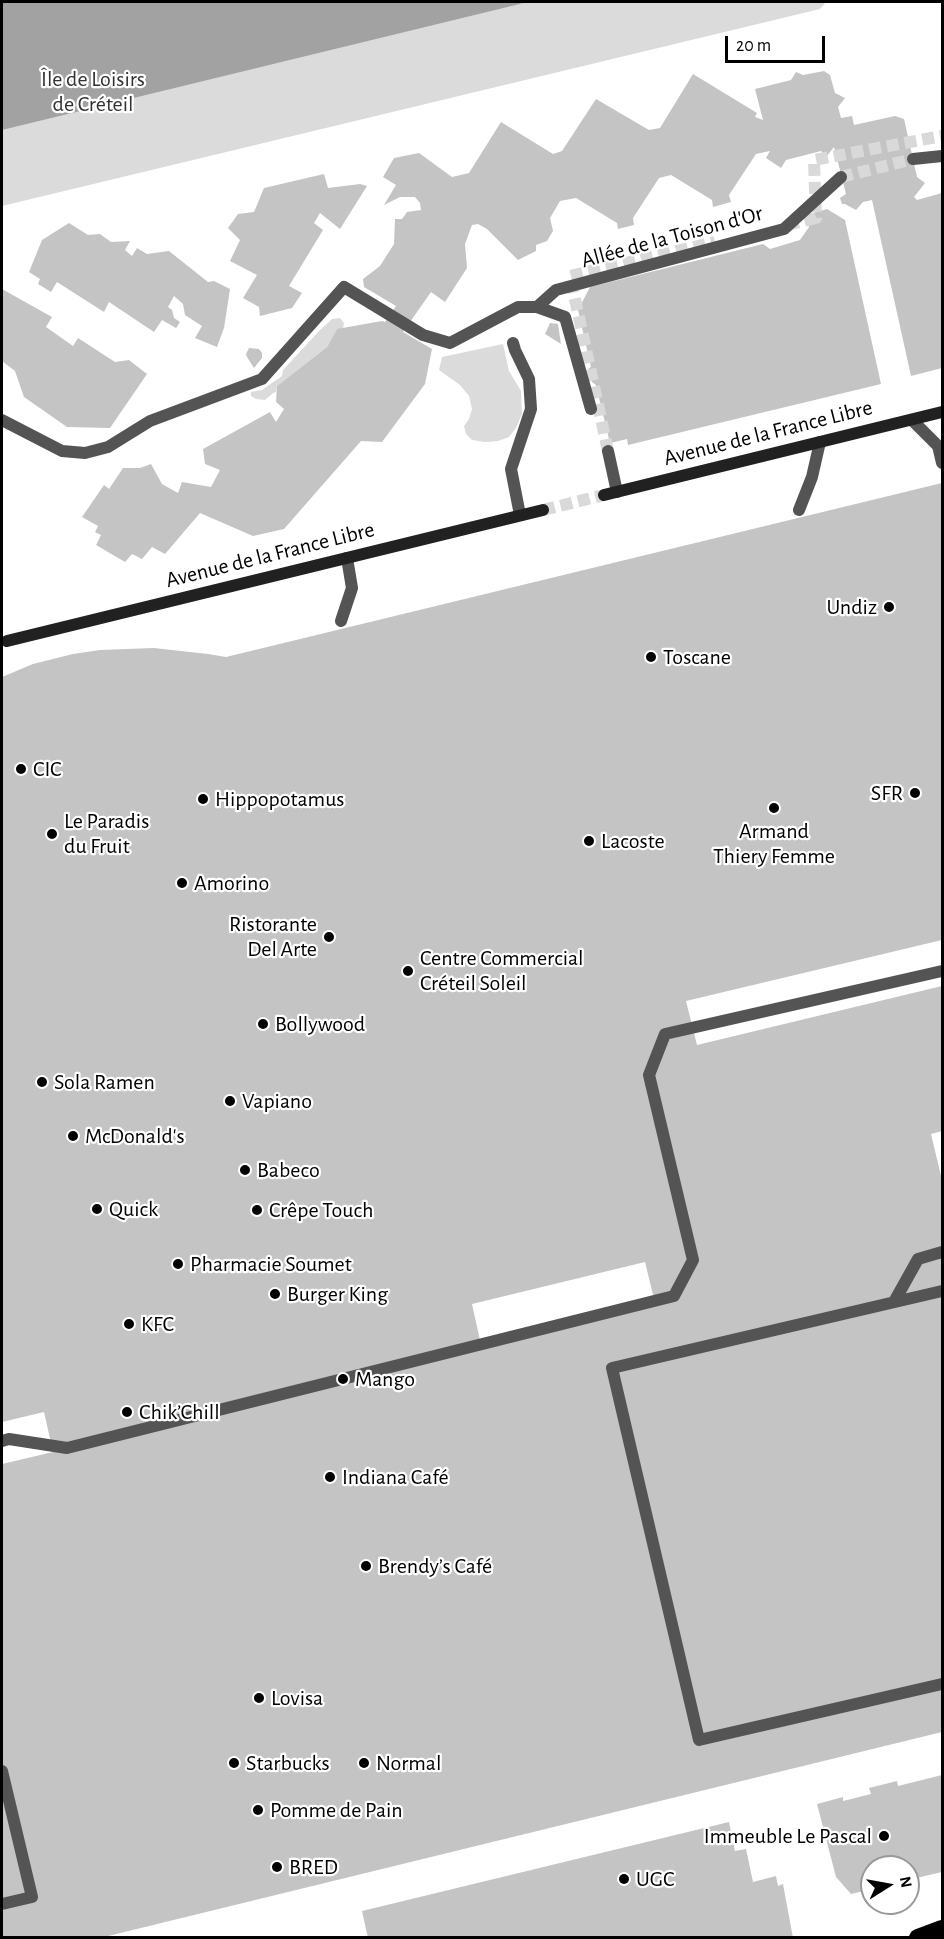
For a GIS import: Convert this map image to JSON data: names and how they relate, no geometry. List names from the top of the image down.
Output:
{
  "streets": {
    "street": ["Allée de la Toison d'Or", "Avenue de la France Libre"]
  },
  "parks": ["Île de Loisirs de Créteil"],
  "places": [
    "Undiz",
    "Toscane",
    "CIC",
    "SFR",
    "Hippopotamus",
    "Armand Thiery Femme",
    "Le Paradis du Fruit",
    "Lacoste",
    "Amorino",
    "Ristorante Del Arte",
    "Centre Commercial Créteil Soleil",
    "Bollywood",
    "Sola Ramen",
    "Vapiano",
    "McDonald's",
    "Babeco",
    "Quick",
    "Crêpe Touch",
    "Pharmacie Soumet",
    "Burger King",
    "KFC",
    "Mango",
    "Chik’Chill",
    "Indiana Café",
    "Brendy’s Café",
    "Lovisa",
    "Starbucks",
    "Normal",
    "Pomme de Pain",
    "Immeuble Le Pascal",
    "BRED",
    "UGC"
  ],
  "scale_bar": "20 m",
  "north": "right"
}
